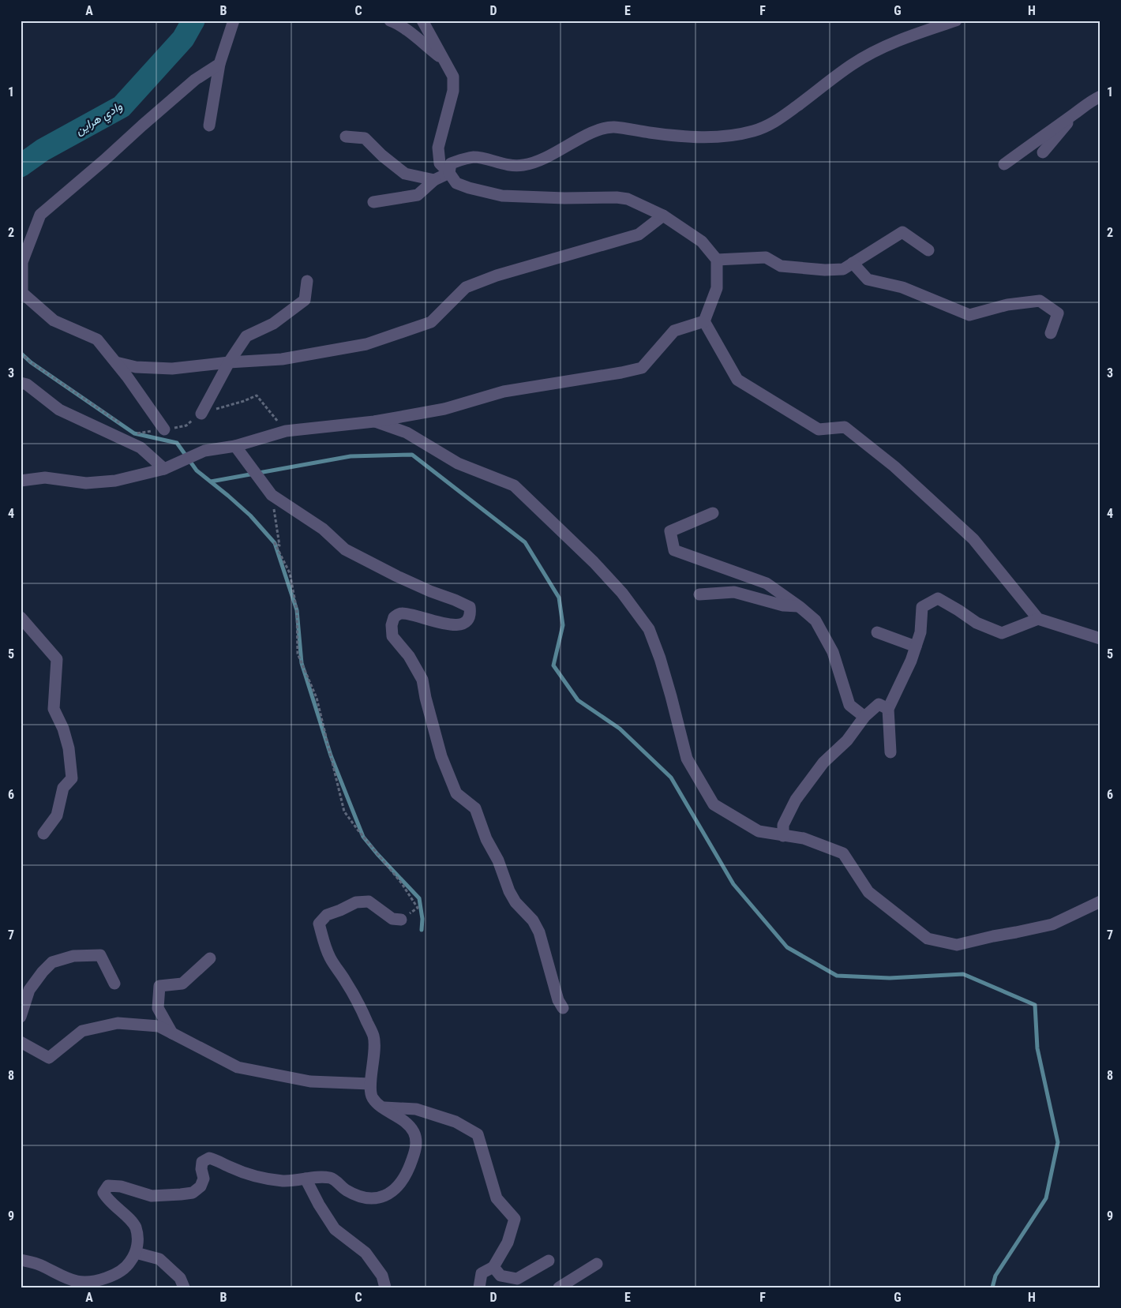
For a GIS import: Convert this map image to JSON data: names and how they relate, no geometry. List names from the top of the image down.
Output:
{
  "water": ["وادي هراين"],
  "grid": {
    "columns": [
      "A",
      "B",
      "C",
      "D",
      "E",
      "F",
      "G",
      "H"
    ],
    "rows": [
      "1",
      "2",
      "3",
      "4",
      "5",
      "6",
      "7",
      "8",
      "9"
    ]
  }
}
